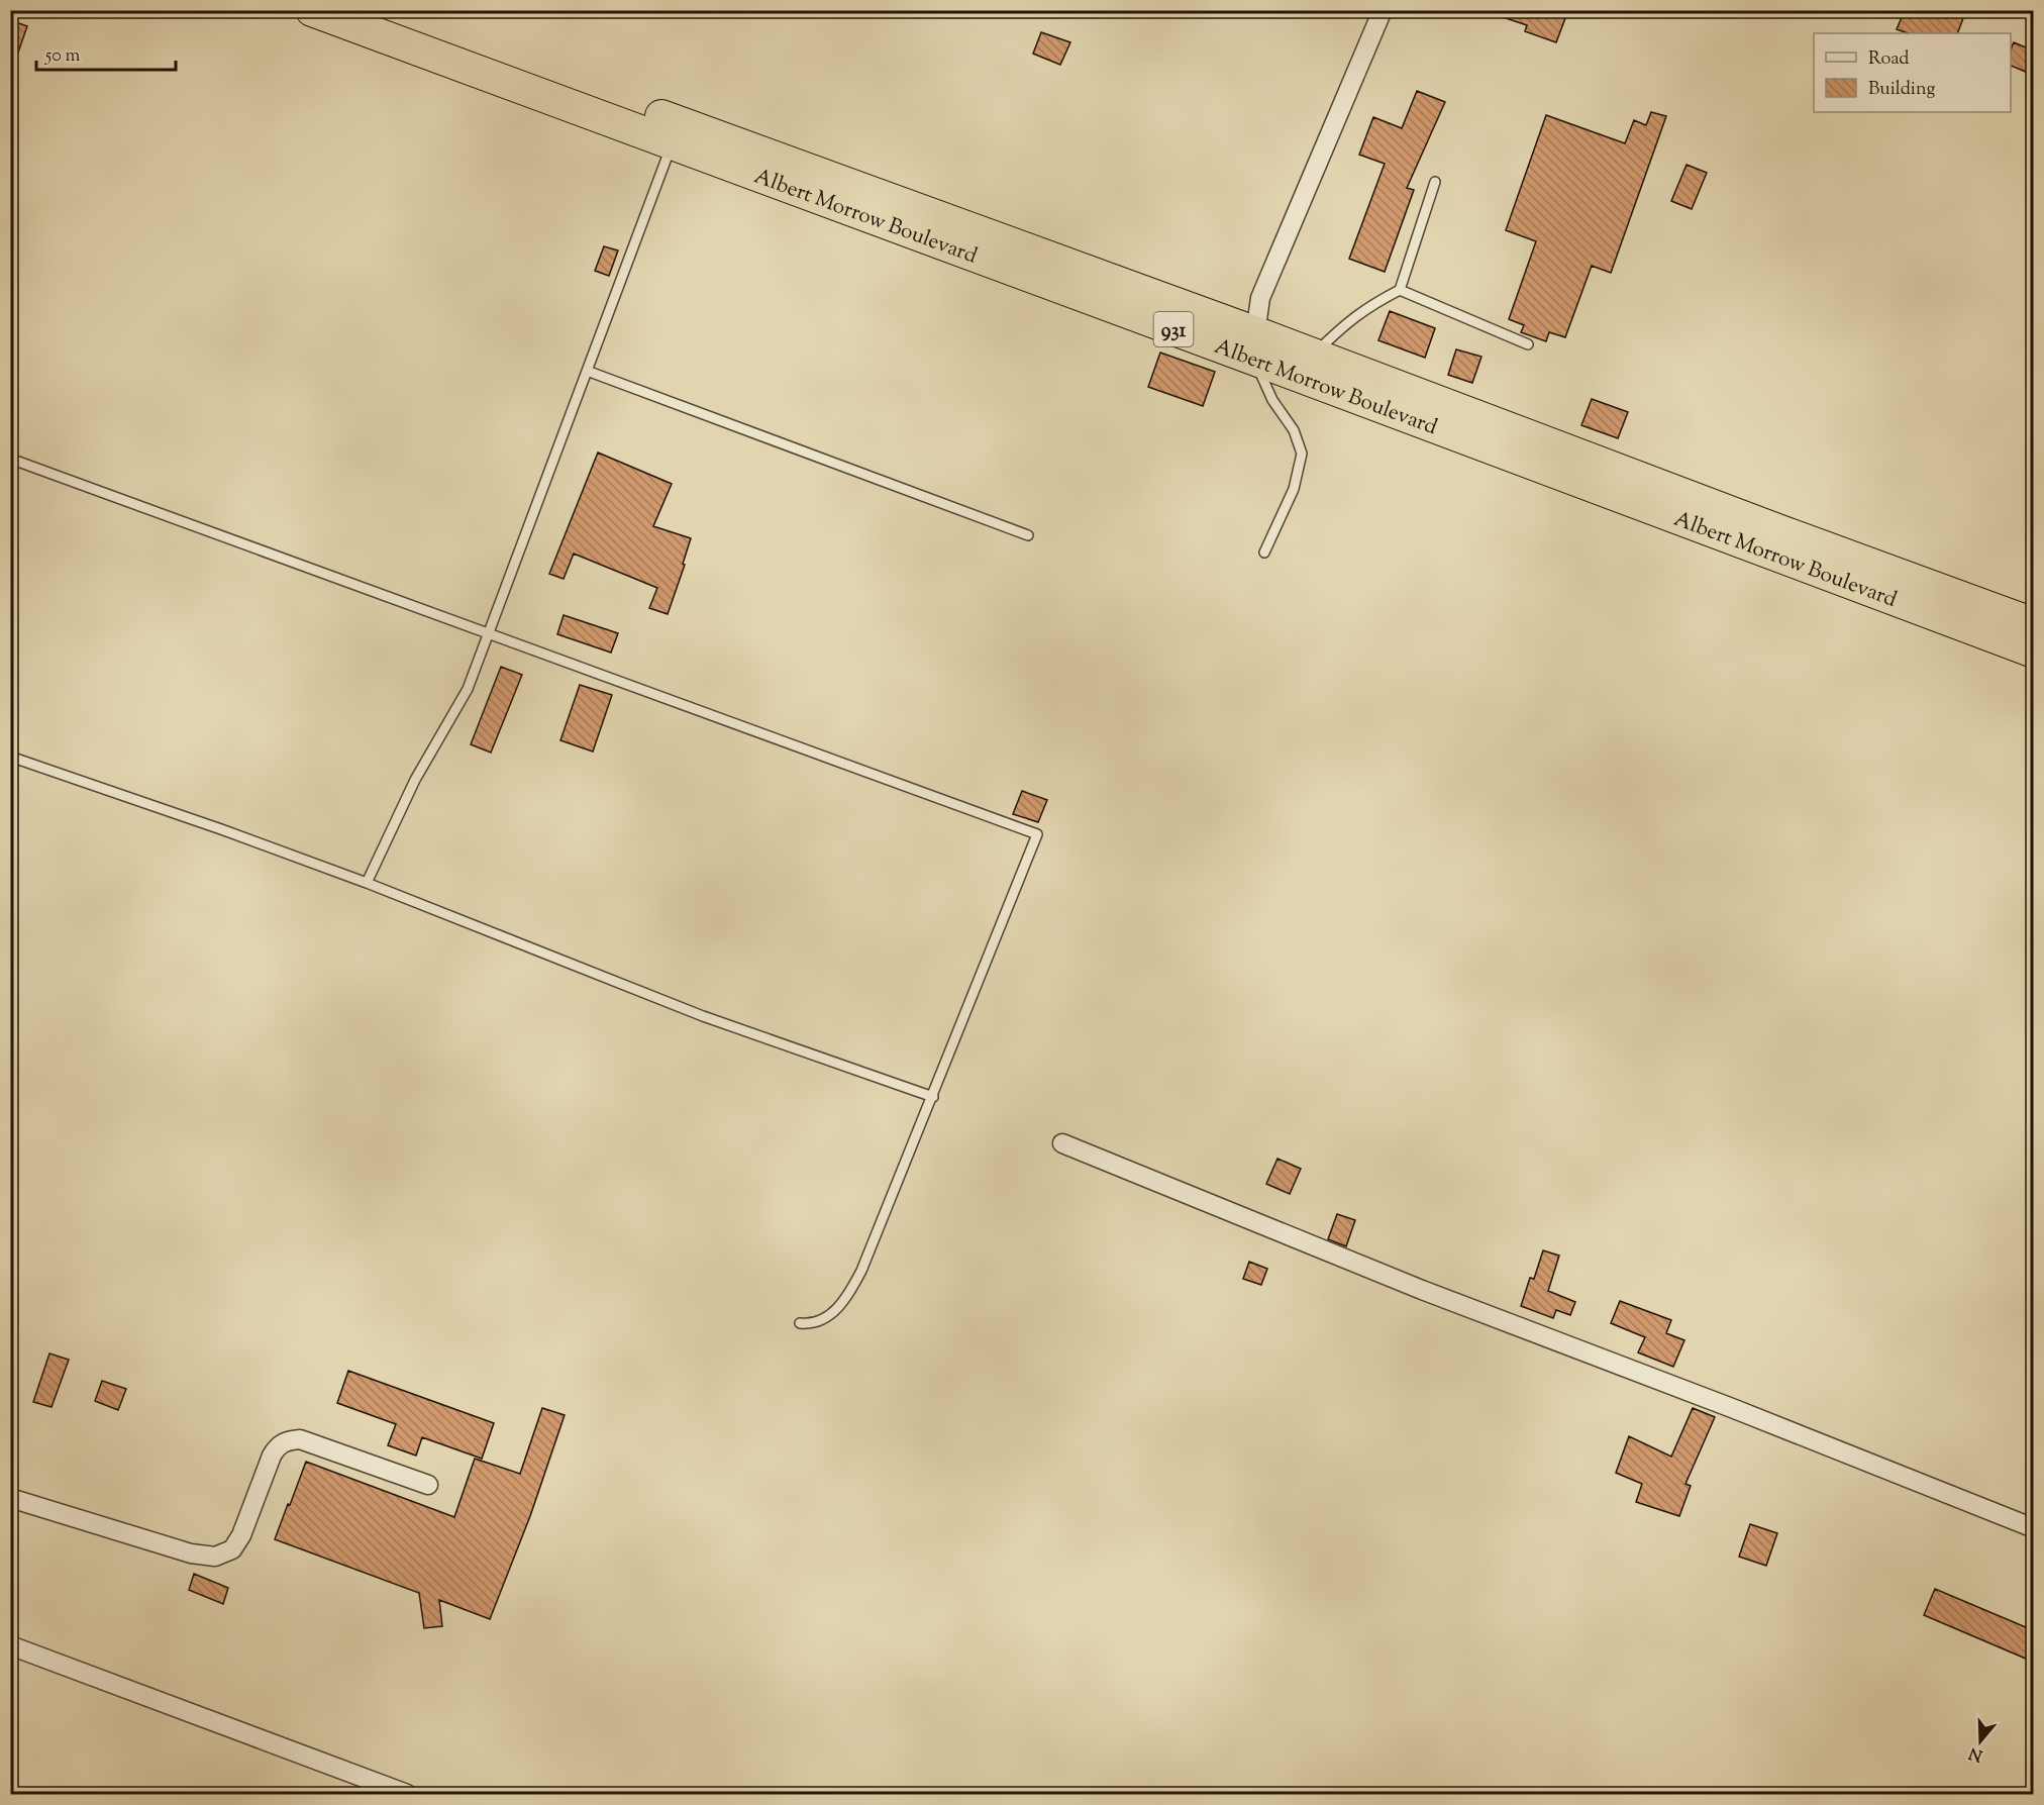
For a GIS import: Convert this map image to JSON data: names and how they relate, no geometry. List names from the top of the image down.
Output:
{
  "streets": {
    "highway": ["Albert Morrow Boulevard", "931"]
  },
  "legend": ["Road", "Building"],
  "scale_bar": "50 m",
  "north": "bottom"
}
